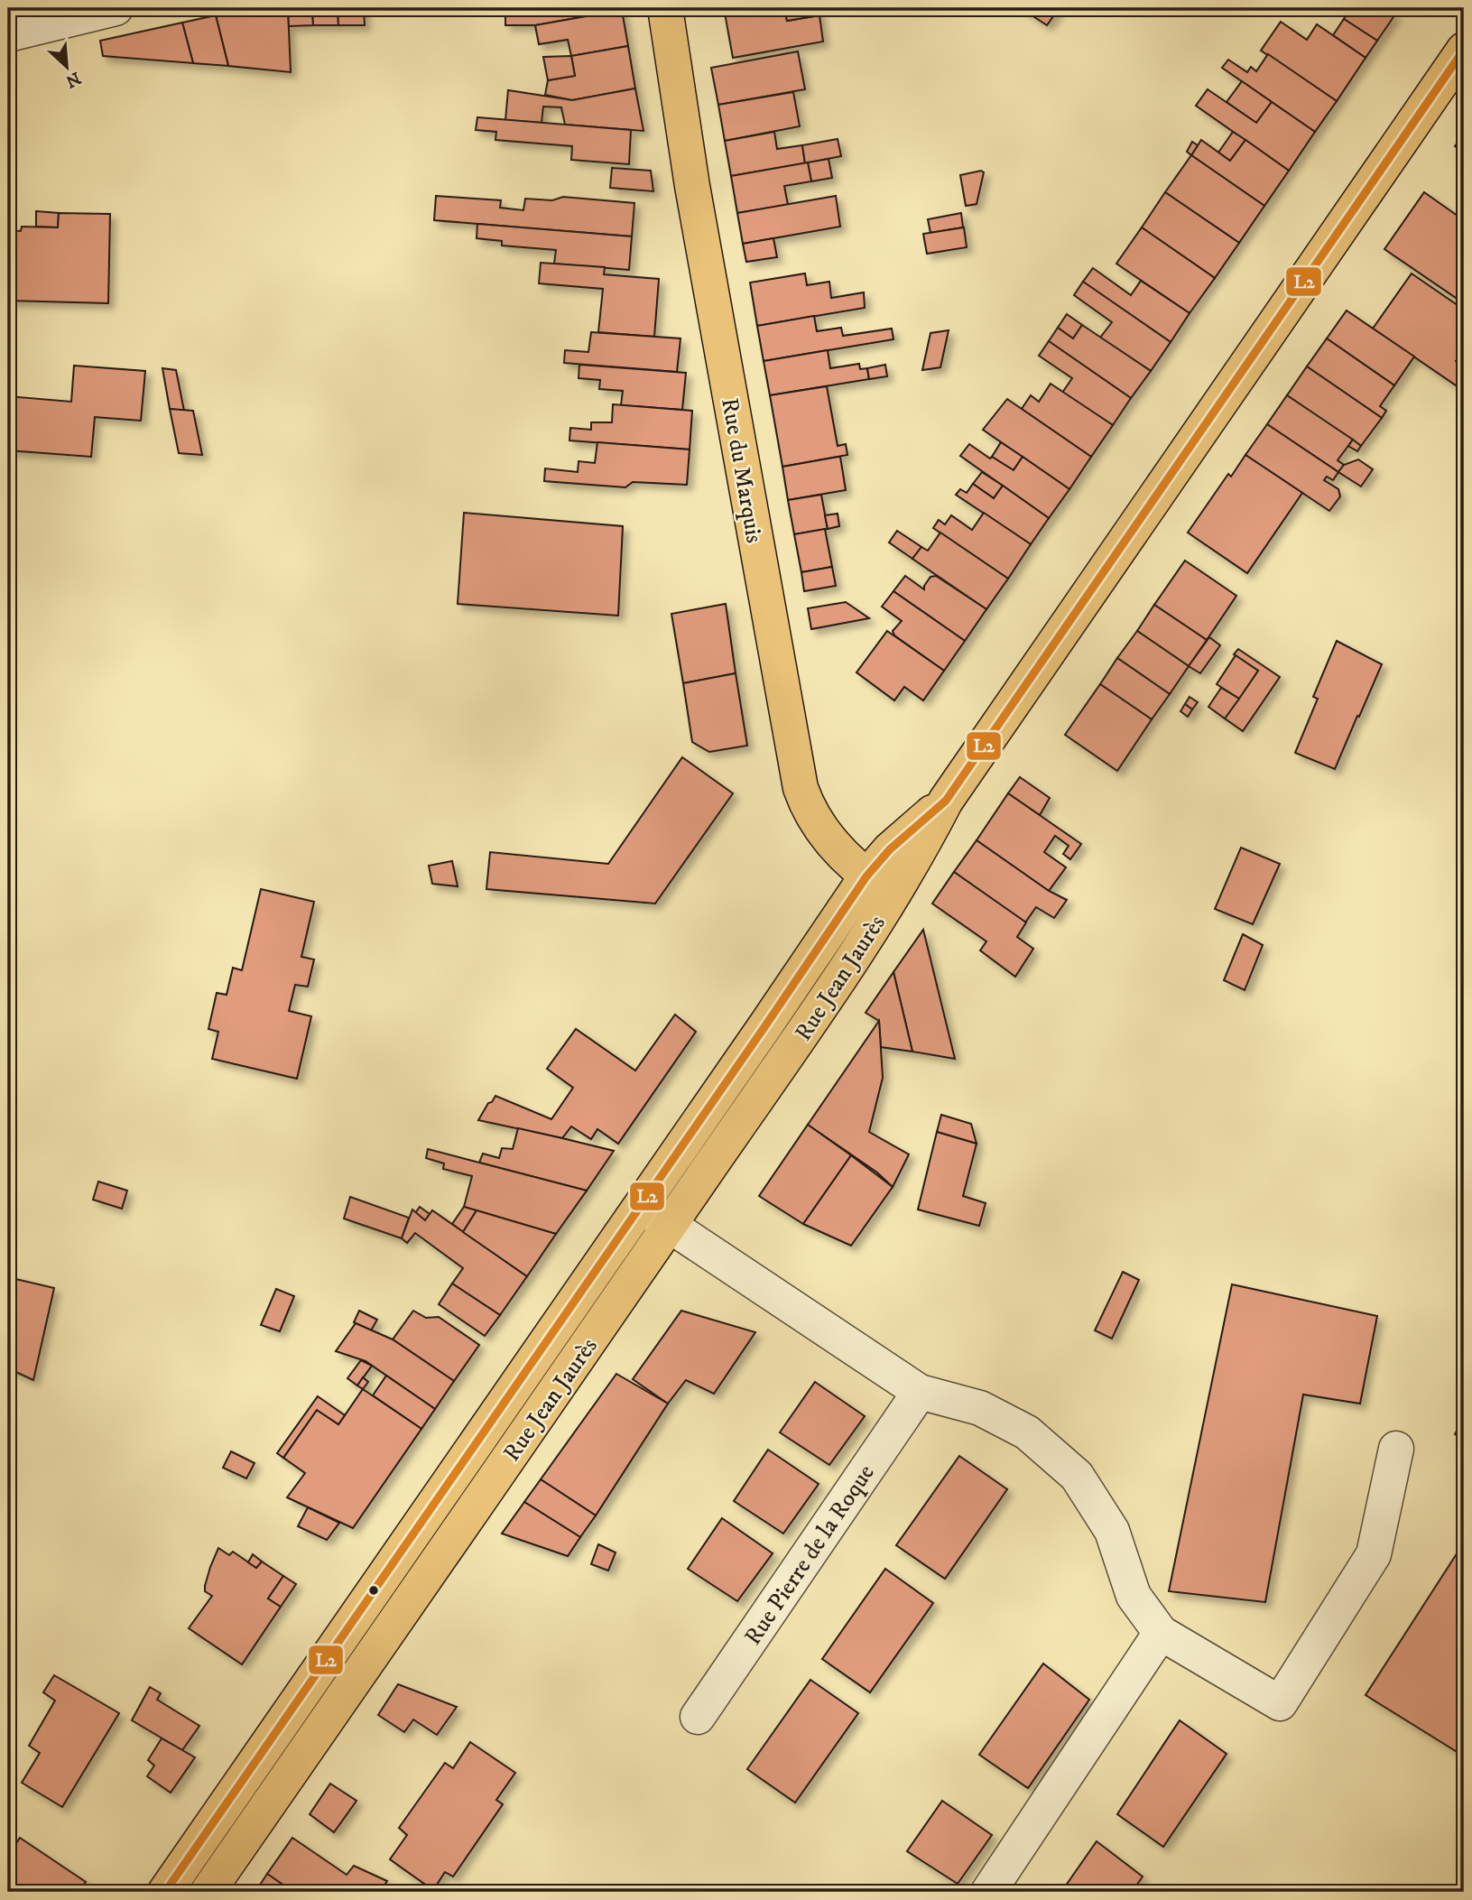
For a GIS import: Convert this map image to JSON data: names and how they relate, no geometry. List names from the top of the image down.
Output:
{
  "streets": {
    "main road": ["Rue du Marquis", "Rue Jean Jaurès"],
    "street": ["Rue Pierre de la Roque"]
  },
  "crossings": [
    ["Rue du Marquis", "Rue Jean Jaurès"]
  ],
  "lines": ["transit line L2"],
  "north": "bottom right"
}
